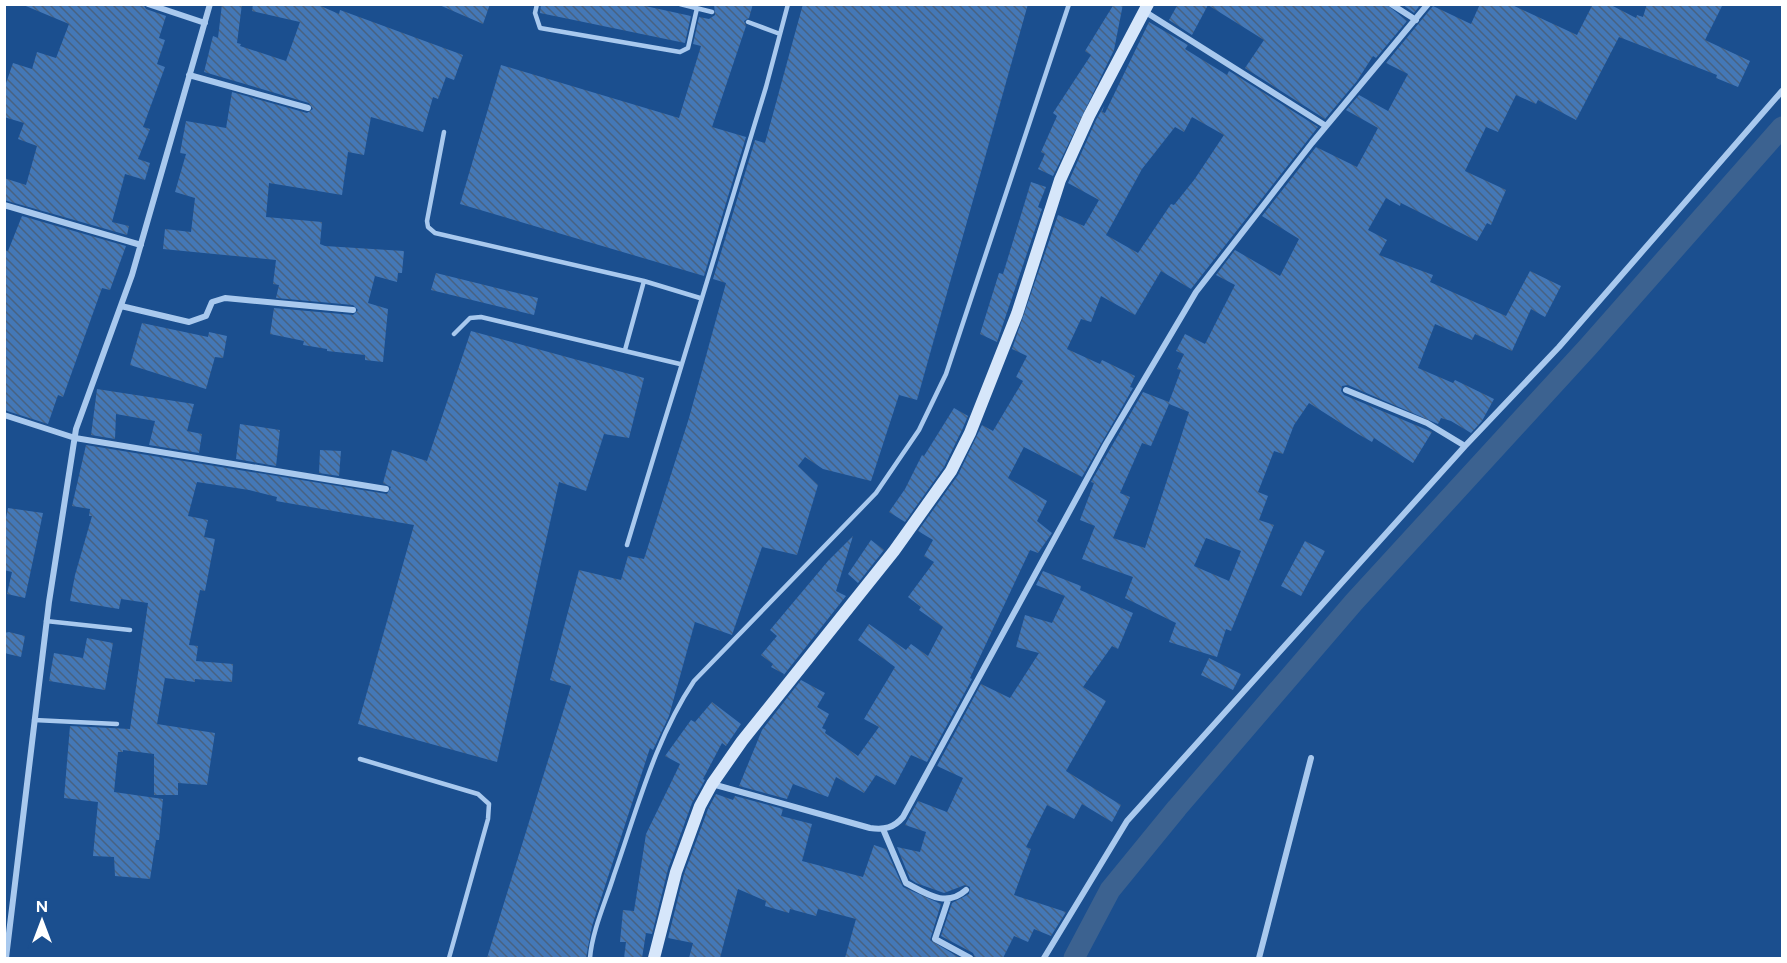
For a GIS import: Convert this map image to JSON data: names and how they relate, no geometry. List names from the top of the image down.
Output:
{
  "north": "top"
}
